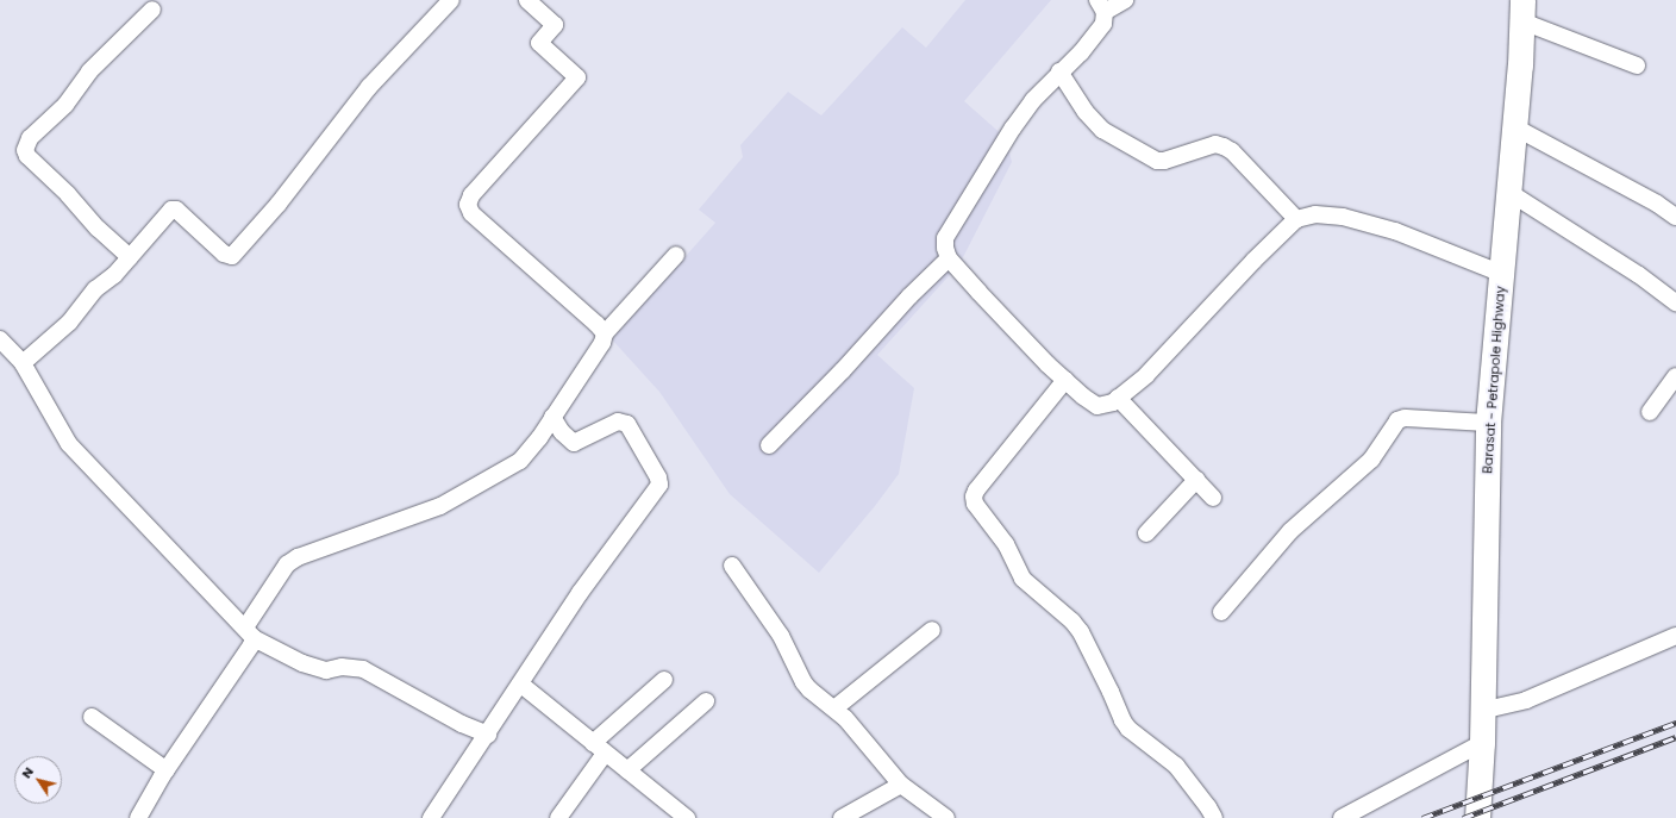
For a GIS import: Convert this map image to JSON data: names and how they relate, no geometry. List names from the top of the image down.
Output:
{
  "streets": {
    "highway": ["Barasat - Petrapole Highway"]
  },
  "north": "top left"
}
